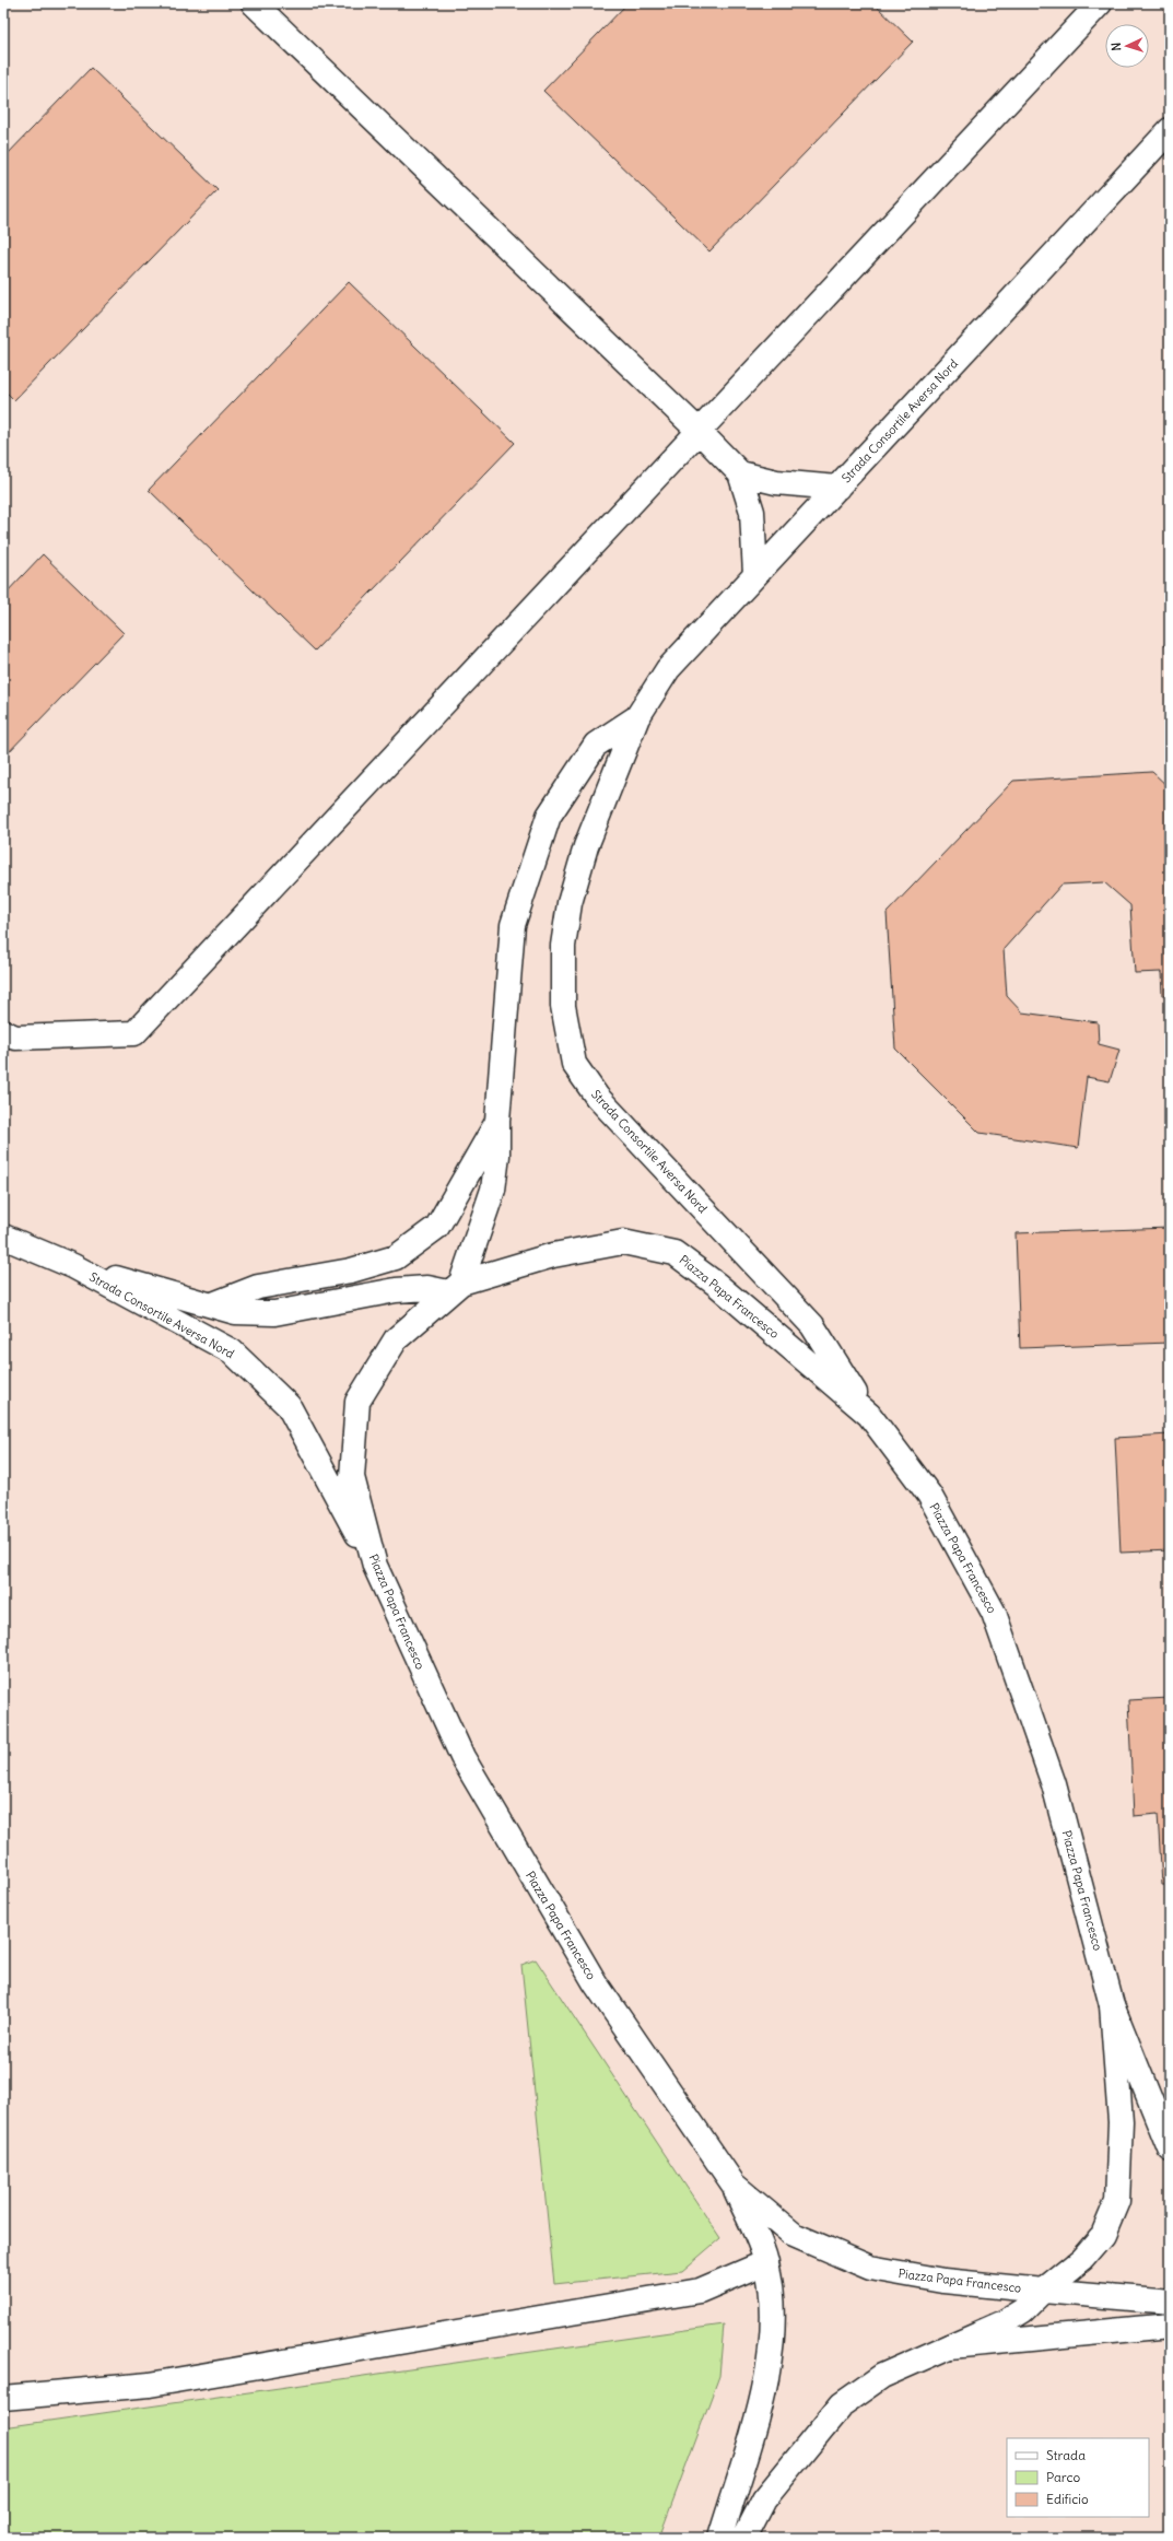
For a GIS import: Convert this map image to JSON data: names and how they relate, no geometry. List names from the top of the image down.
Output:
{
  "streets": {
    "main road": ["Strada Consortile Aversa Nord", "Piazza Papa Francesco"]
  },
  "crossings": [
    ["Strada Consortile Aversa Nord", "Piazza Papa Francesco"]
  ],
  "legend": ["Strada", "Parco", "Edificio"],
  "north": "left"
}
